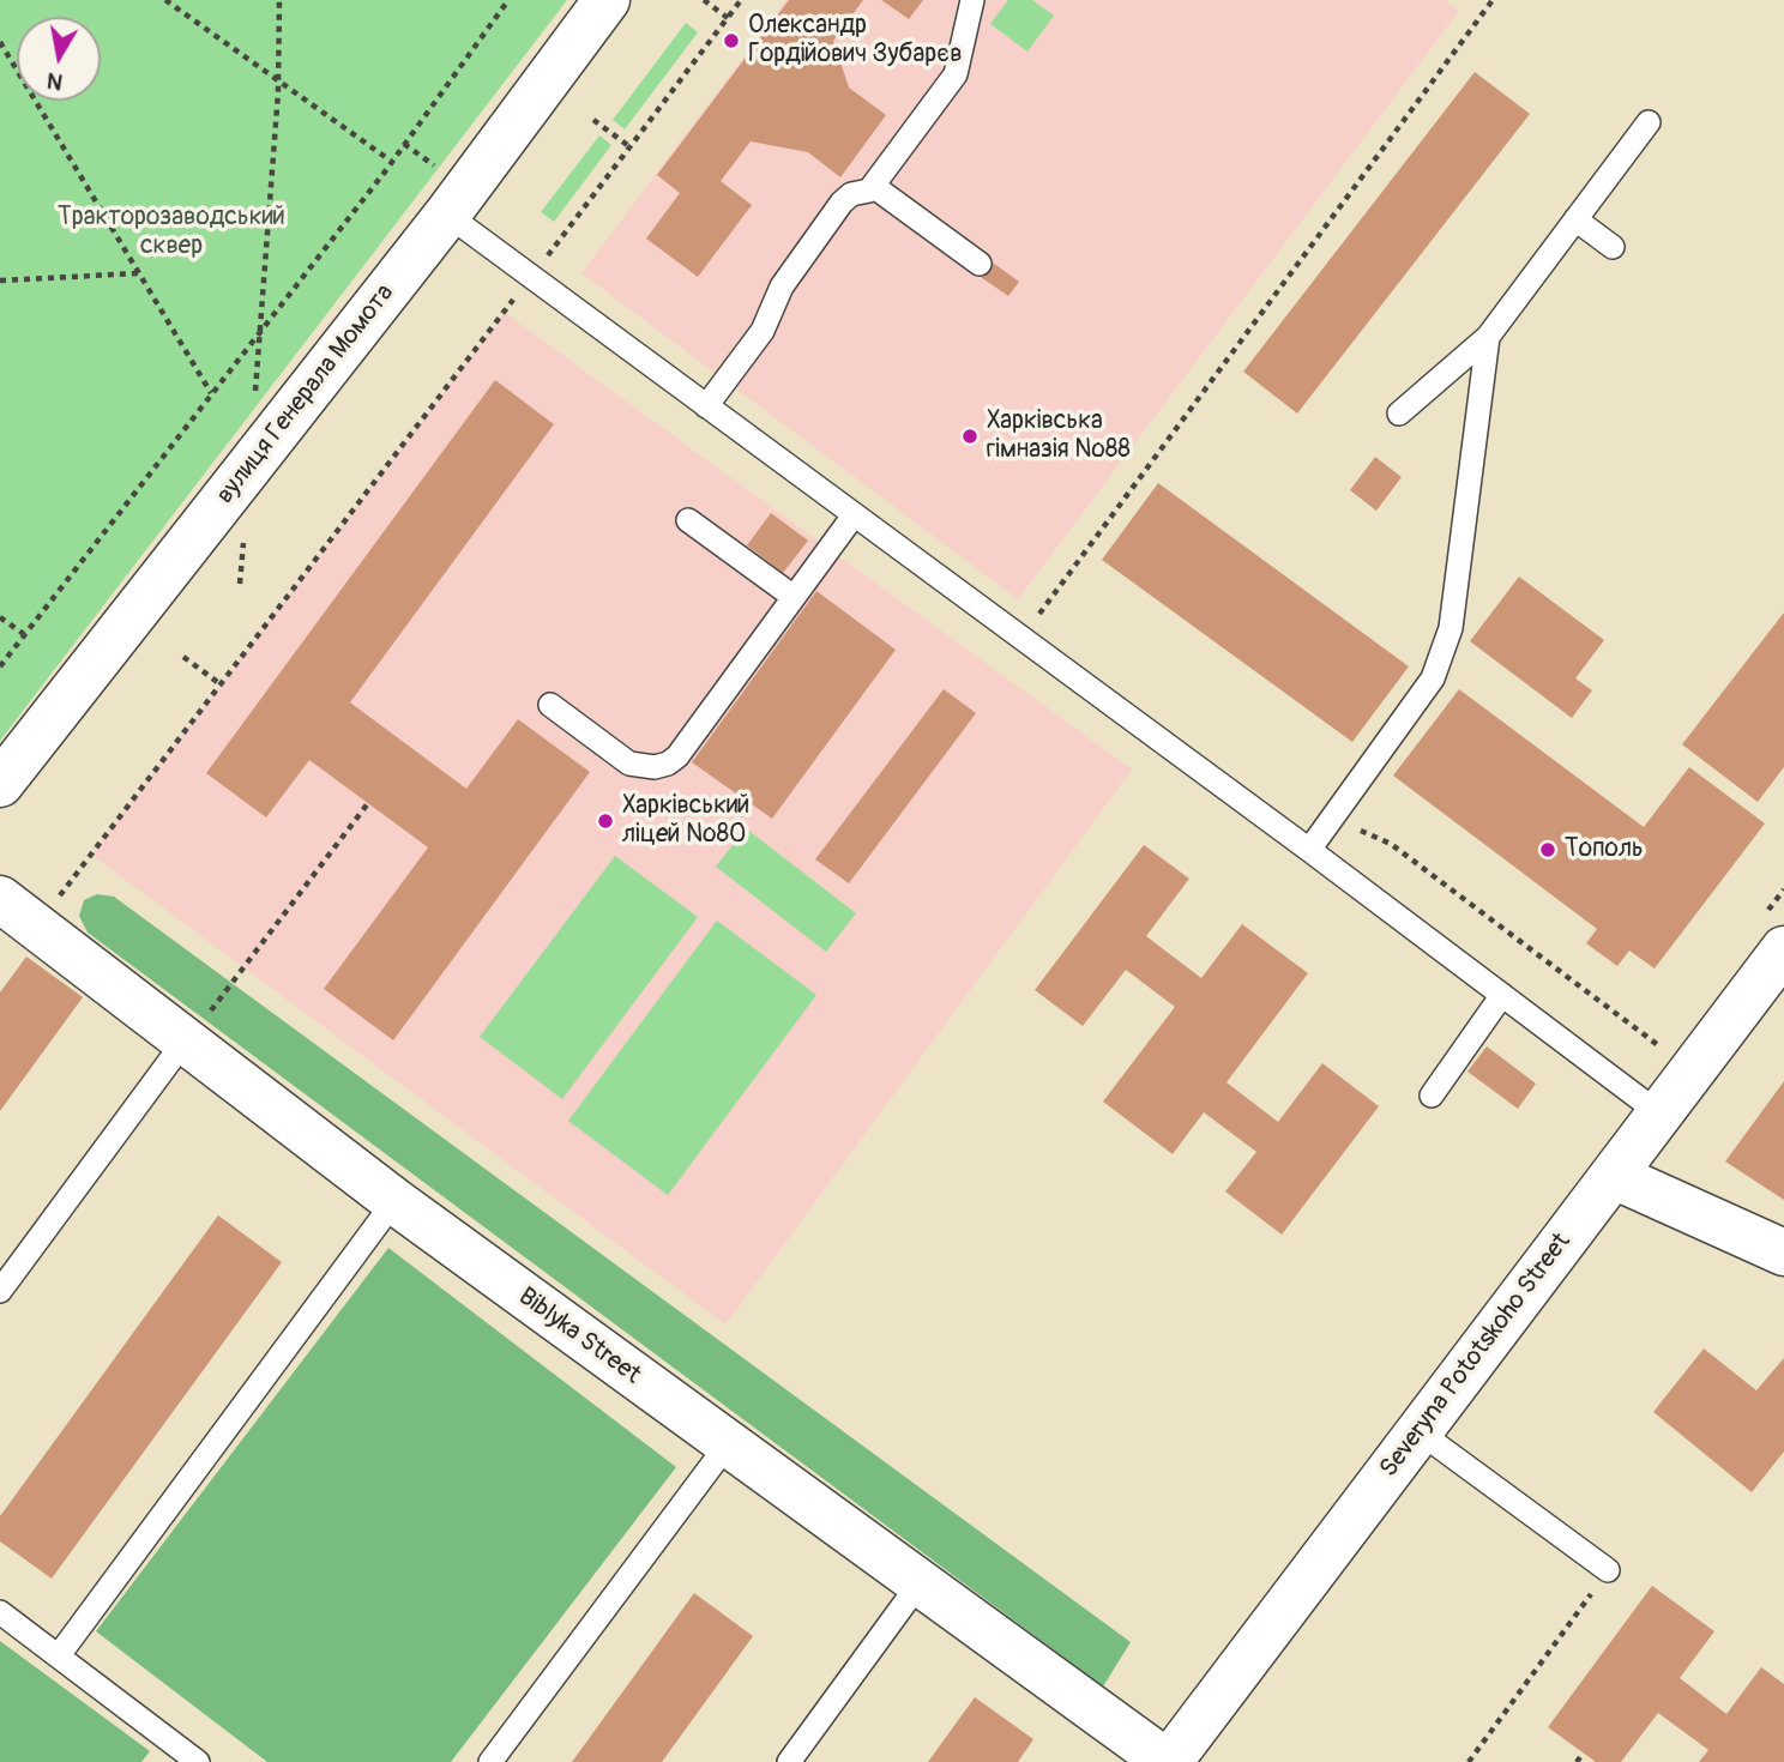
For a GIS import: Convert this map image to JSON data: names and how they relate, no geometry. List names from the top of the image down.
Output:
{
  "streets": {
    "street": ["вулиця Генерала Момота", "Biblyka Street", "Severyna Pototskoho Street"]
  },
  "crossings": [
    ["Biblyka Street", "Severyna Pototskoho Street"]
  ],
  "parks": ["Тракторозаводський сквер"],
  "places": [
    "Олександр Гордійович Зубарєв",
    "Харківська гімназія №88",
    "Харківський ліцей №80",
    "Тополь"
  ],
  "north": "bottom"
}
